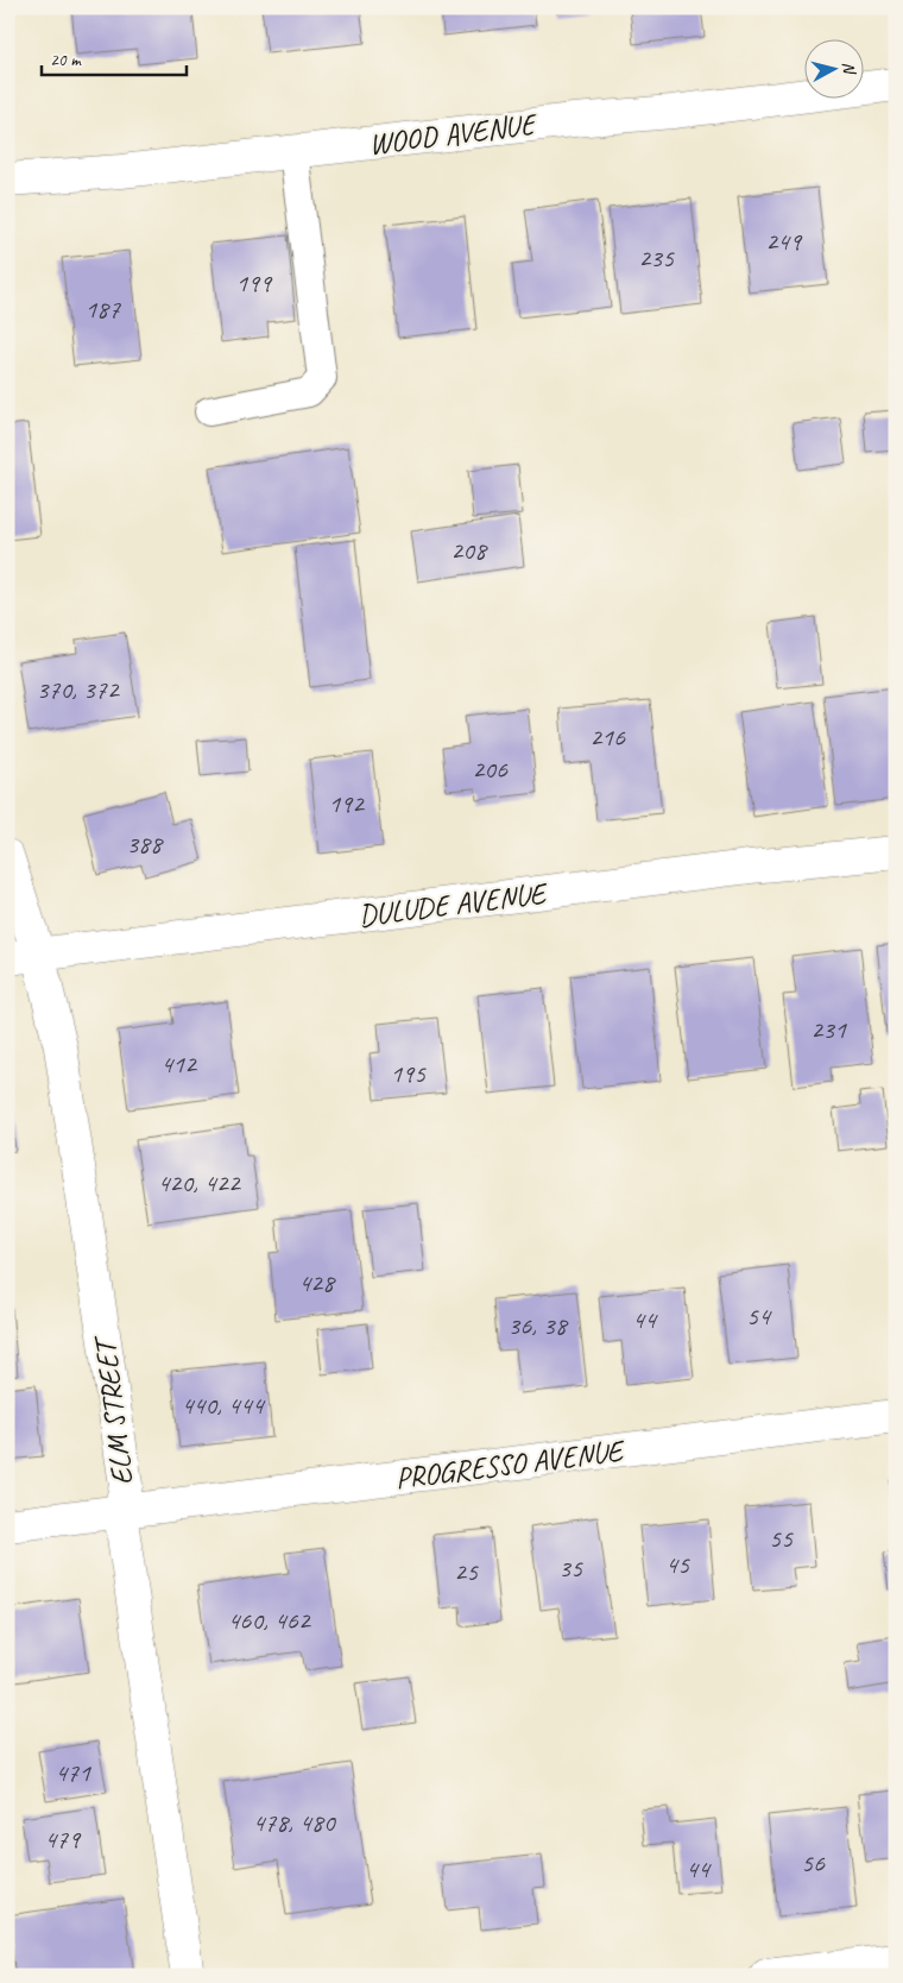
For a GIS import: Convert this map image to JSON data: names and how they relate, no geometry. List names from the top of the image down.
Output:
{
  "streets": {
    "street": [
      "WOOD AVENUE",
      "DULUDE AVENUE",
      "ELM STREET",
      "PROGRESSO AVENUE"
    ]
  },
  "crossings": [
    ["DULUDE AVENUE", "ELM STREET"],
    ["ELM STREET", "PROGRESSO AVENUE"]
  ],
  "house_numbers": [
    "249",
    "235",
    "199",
    "187",
    "208",
    "370, 372",
    "216",
    "206",
    "192",
    "388",
    "231",
    "412",
    "195",
    "420, 422",
    "428",
    "54",
    "44",
    "36, 38",
    "440, 444",
    "55",
    "45",
    "35",
    "25",
    "460, 462",
    "471",
    "478, 480",
    "479",
    "56",
    "44"
  ],
  "scale_bar": "20 m",
  "north": "right"
}
